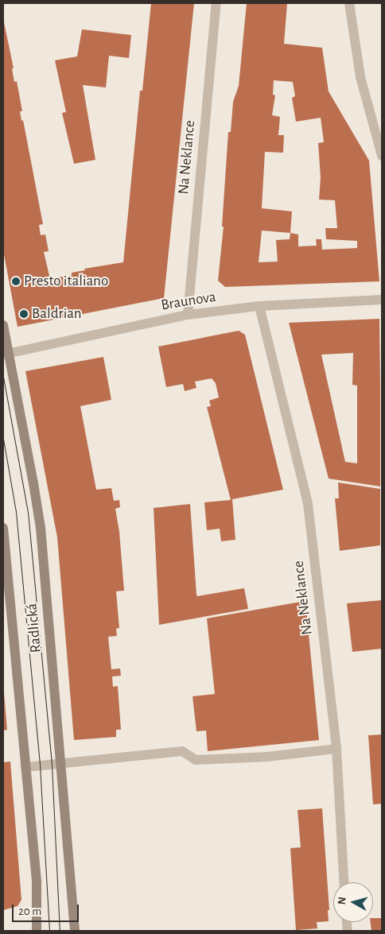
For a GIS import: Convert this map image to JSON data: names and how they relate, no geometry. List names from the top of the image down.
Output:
{
  "streets": {
    "main road": ["Radlická"],
    "street": ["Na Neklance", "Braunova"]
  },
  "crossings": [
    ["Na Neklance", "Braunova"],
    ["Braunova", "Radlická"]
  ],
  "places": ["Presto italiano", "Baldrian"],
  "scale_bar": "20 m",
  "north": "left"
}
